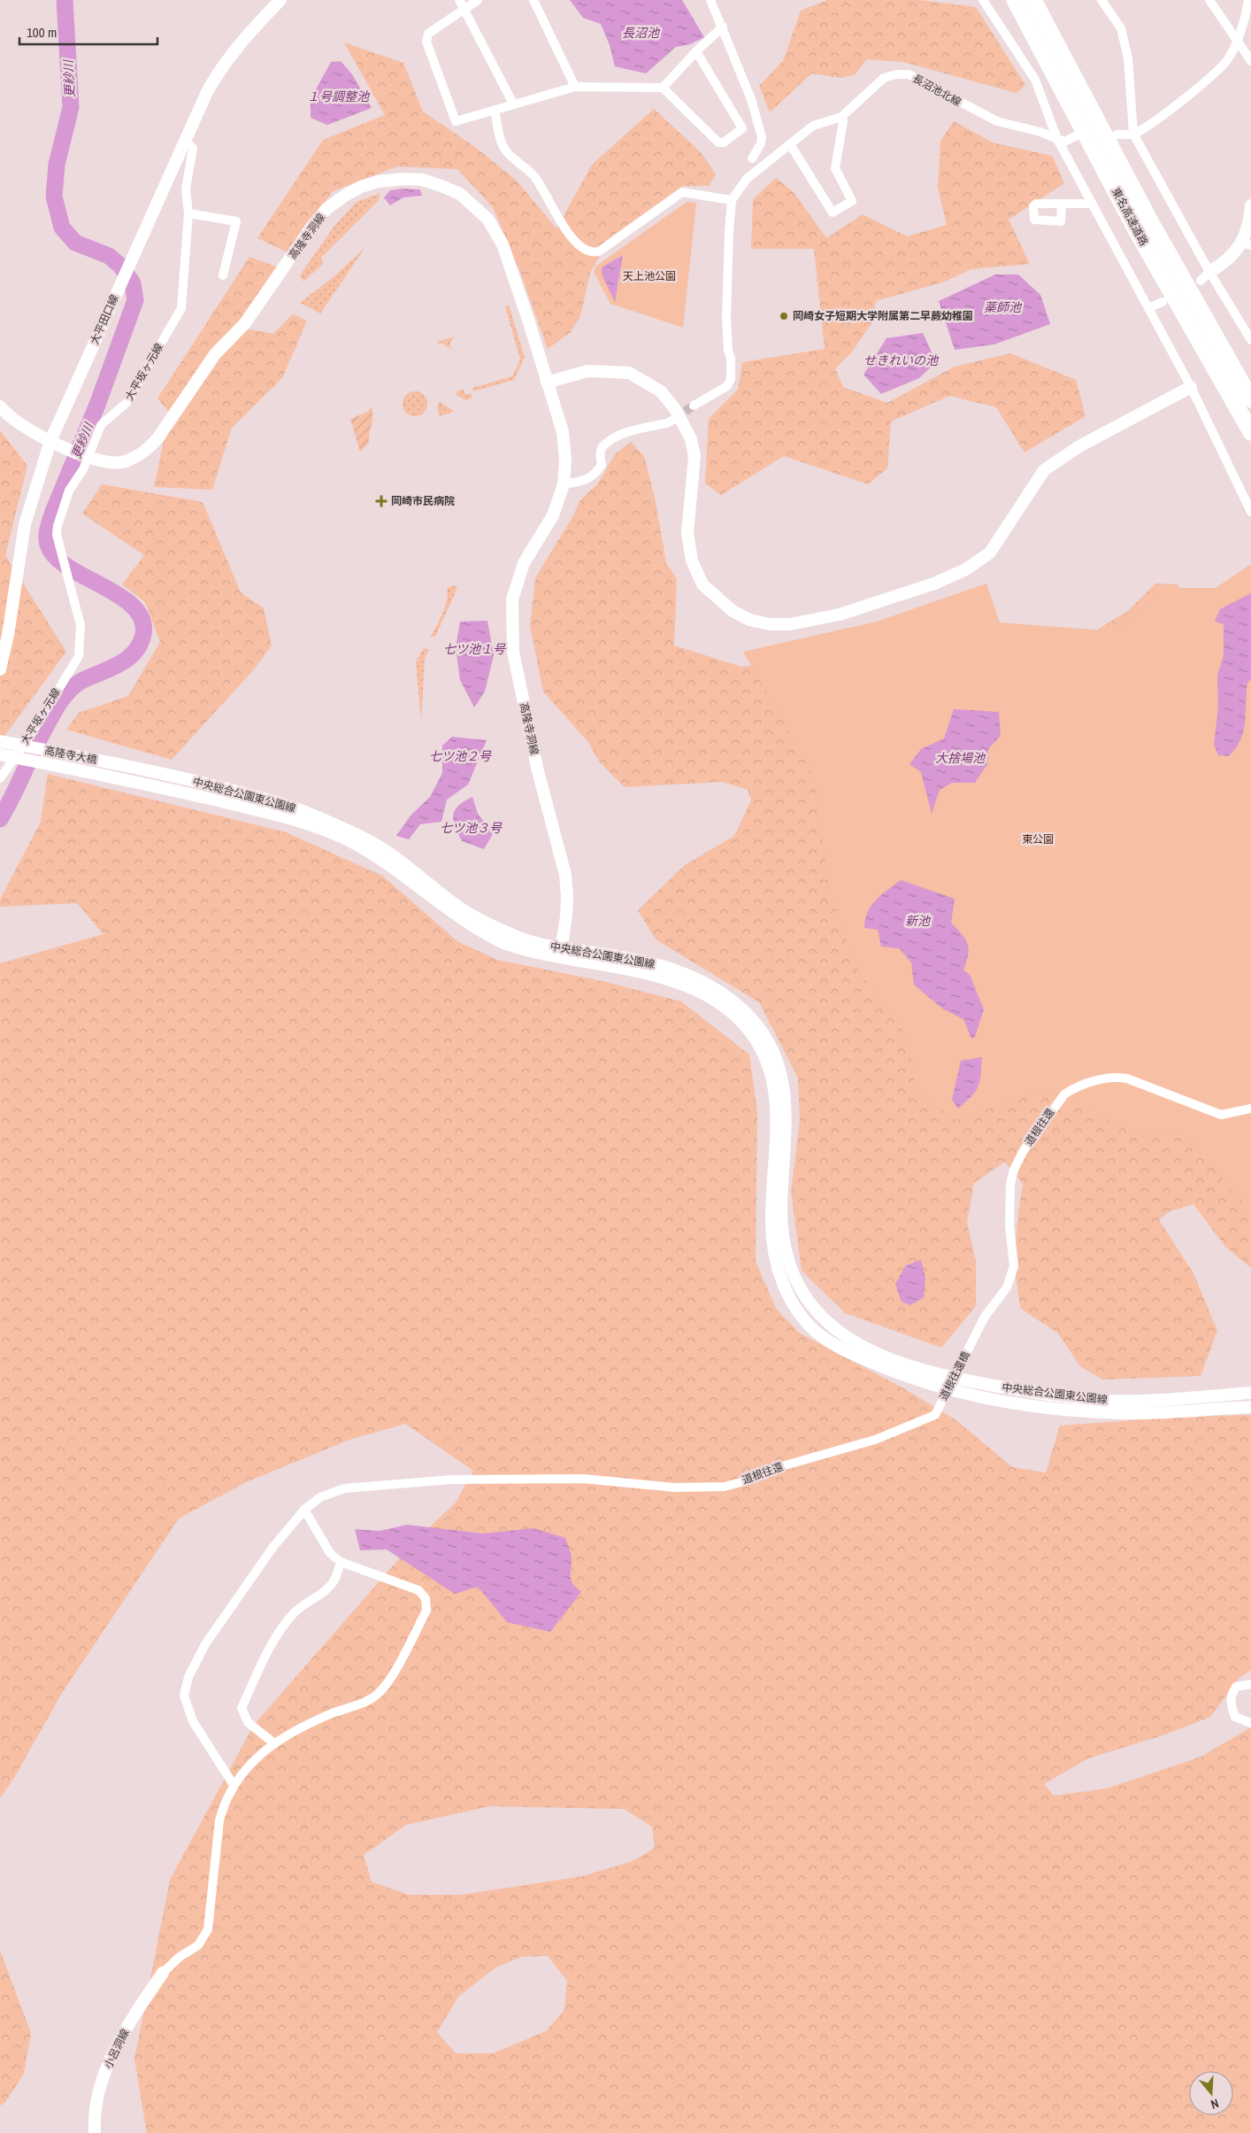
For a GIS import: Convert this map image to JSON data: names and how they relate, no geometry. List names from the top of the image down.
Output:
{
  "streets": {
    "highway": ["東名高速道路"],
    "street": [
      "長沼池北線",
      "高隆寺洞線",
      "大平田口線",
      "大平坂ヶ元線",
      "高隆寺大橋",
      "中央総合公園東公園線",
      "道根往還",
      "道根往還橋",
      "小呂洞線"
    ]
  },
  "crossings": [
    ["高隆寺洞線", "大平田口線"],
    ["高隆寺洞線", "高隆寺大橋"],
    ["高隆寺洞線", "中央総合公園東公園線"],
    ["大平田口線", "大平坂ヶ元線"],
    ["高隆寺大橋", "中央総合公園東公園線"],
    ["道根往還", "道根往還橋"]
  ],
  "water": [
    "長沼池",
    "更紗川",
    "１号調整池",
    "薬師池",
    "せきれいの池",
    "七ツ池１号",
    "七ツ池２号",
    "大捨場池",
    "七ツ池３号",
    "新池"
  ],
  "parks": ["天上池公園", "東公園"],
  "places": {
    "other": ["岡崎女子短期大学附属第二早蕨幼稚園"],
    "health": ["岡崎市民病院"]
  },
  "scale_bar": "100 m",
  "north": "bottom"
}
